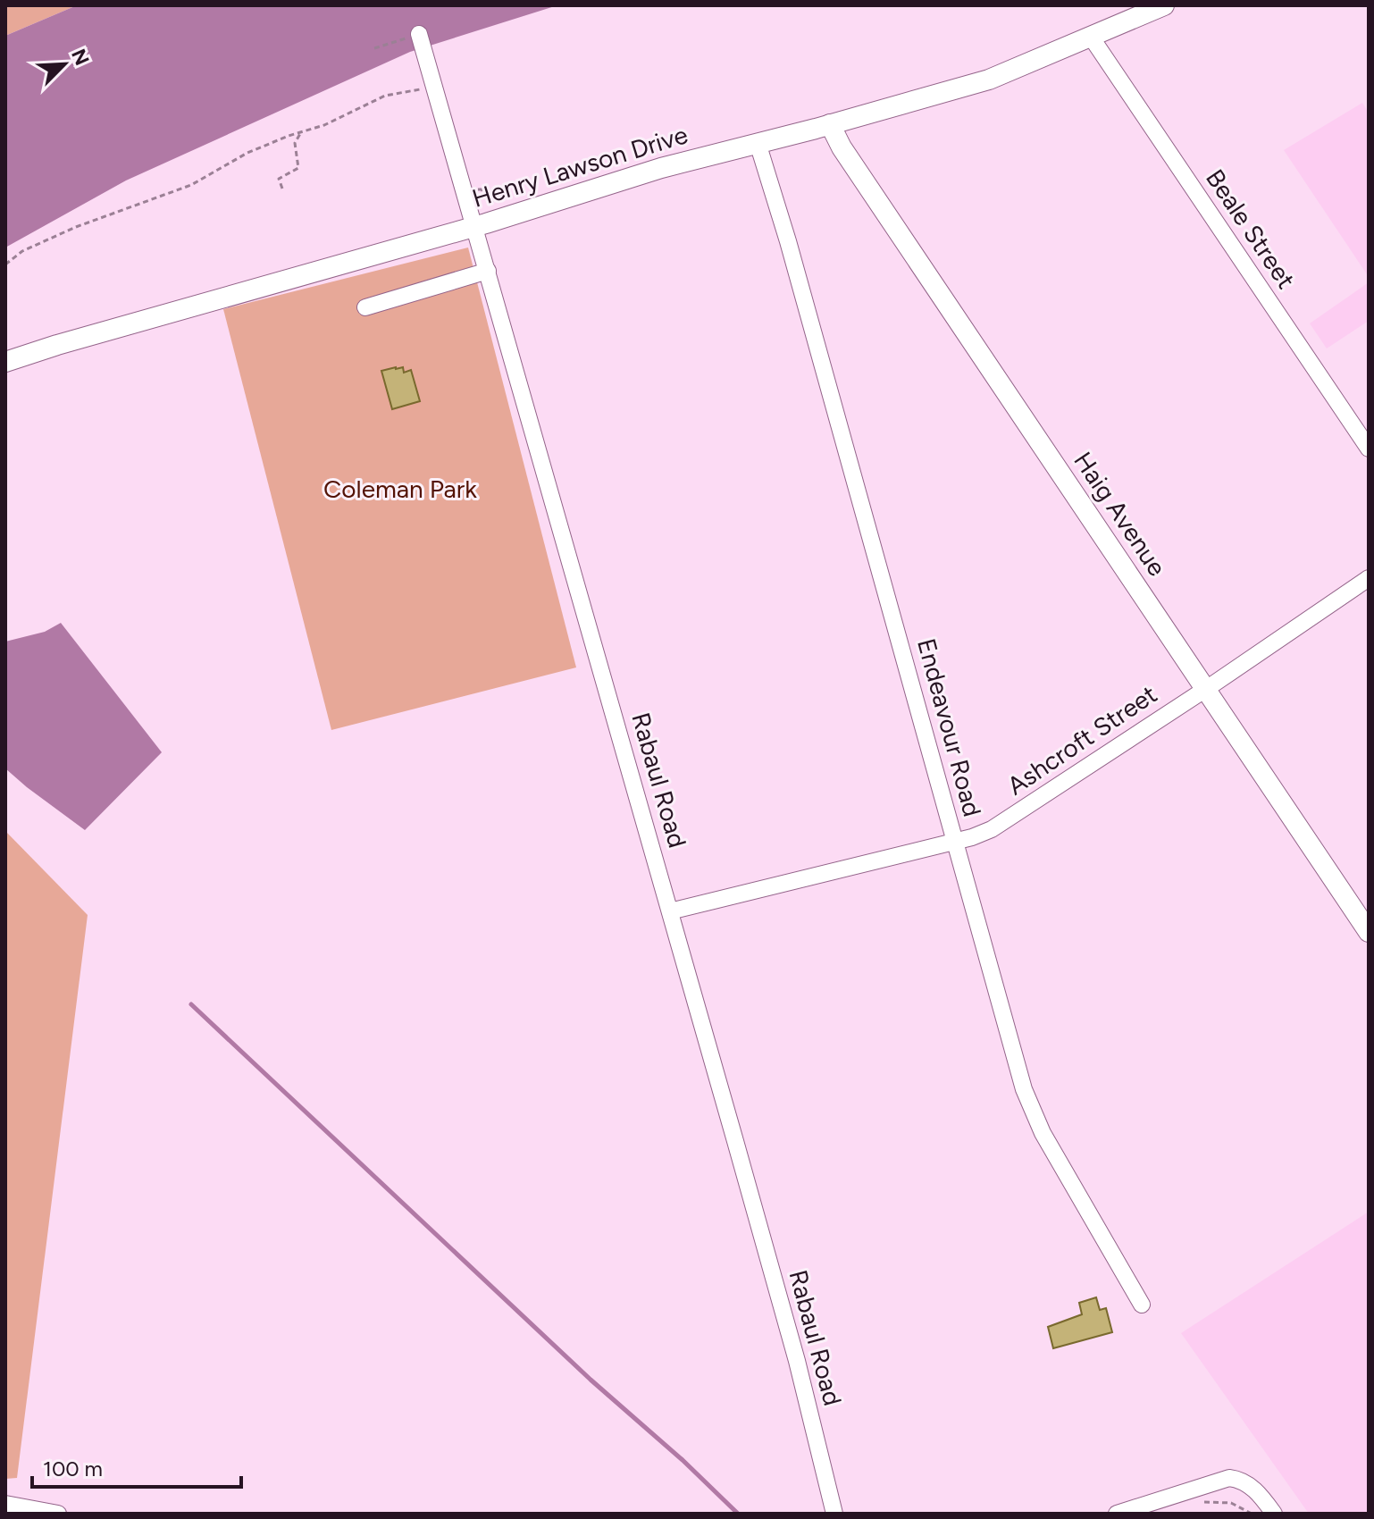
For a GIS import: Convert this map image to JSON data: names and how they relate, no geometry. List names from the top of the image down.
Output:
{
  "streets": {
    "main road": ["Henry Lawson Drive", "Haig Avenue"],
    "street": [
      "Beale Street",
      "Endeavour Road",
      "Ashcroft Street",
      "Rabaul Road"
    ]
  },
  "crossings": [
    ["Henry Lawson Drive", "Beale Street"],
    ["Henry Lawson Drive", "Haig Avenue"],
    ["Henry Lawson Drive", "Endeavour Road"],
    ["Henry Lawson Drive", "Rabaul Road"],
    ["Haig Avenue", "Ashcroft Street"],
    ["Endeavour Road", "Ashcroft Street"],
    ["Ashcroft Street", "Rabaul Road"]
  ],
  "parks": ["Coleman Park"],
  "scale_bar": "100 m",
  "north": "top right"
}
